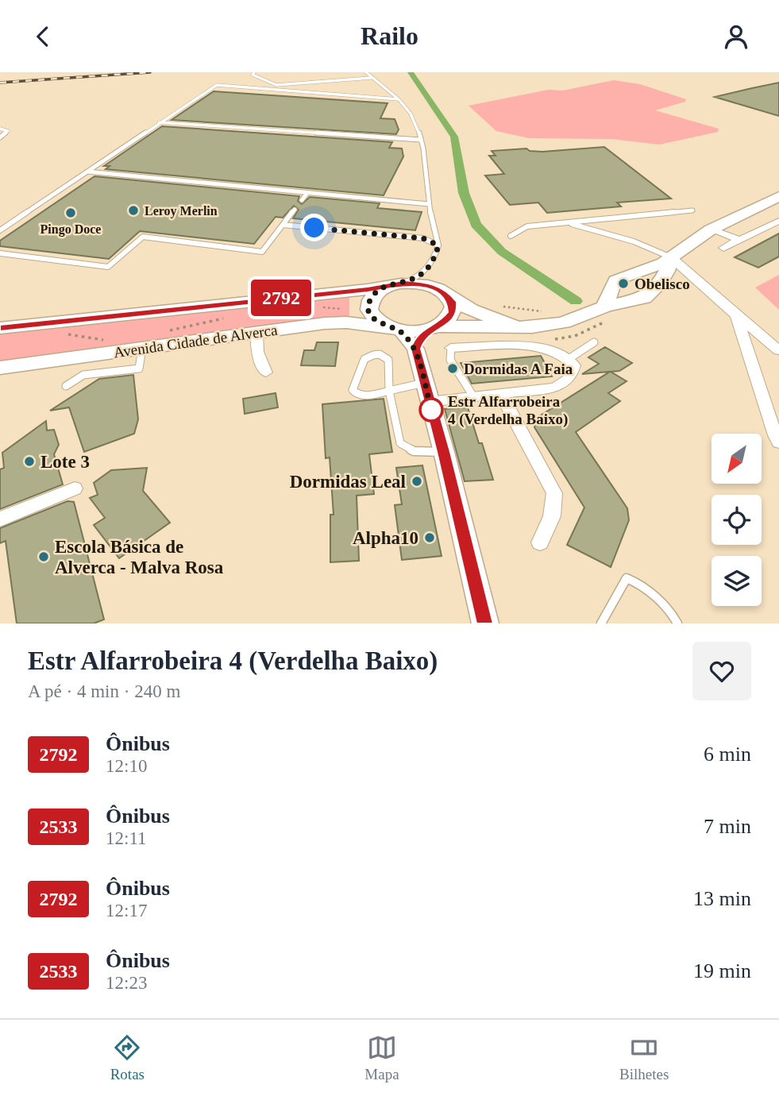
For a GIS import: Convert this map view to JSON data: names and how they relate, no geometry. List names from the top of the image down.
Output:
{
  "streets": {
    "main road": ["Avenida Cidade de Alverca"]
  },
  "places": [
    "Leroy Merlin",
    "Pingo Doce",
    "Obelisco",
    "Dormidas A Faia",
    "Estr Alfarrobeira 4 (Verdelha Baixo)",
    "Lote 3",
    "Dormidas Leal",
    "Alpha10",
    "Escola Básica de Alverca - Malva Rosa"
  ],
  "lines": ["bus line 2792"],
  "north": "bottom left",
  "page": {
    "header": "Railo",
    "on_map": "2792",
    "heading": ["Estr Alfarrobeira 4 (Verdelha Baixo)", "A pé · 4 min · 240 m"],
    "list": [
      {
        "mark": "2792",
        "name": "Ônibus",
        "note": "12:10",
        "value": "6 min"
      },
      {
        "mark": "2533",
        "name": "Ônibus",
        "note": "12:11",
        "value": "7 min"
      },
      {
        "mark": "2792",
        "name": "Ônibus",
        "note": "12:17",
        "value": "13 min"
      },
      {
        "mark": "2533",
        "name": "Ônibus",
        "note": "12:23",
        "value": "19 min"
      }
    ],
    "tabs": ["Rotas", "Mapa", "Bilhetes"]
  }
}
